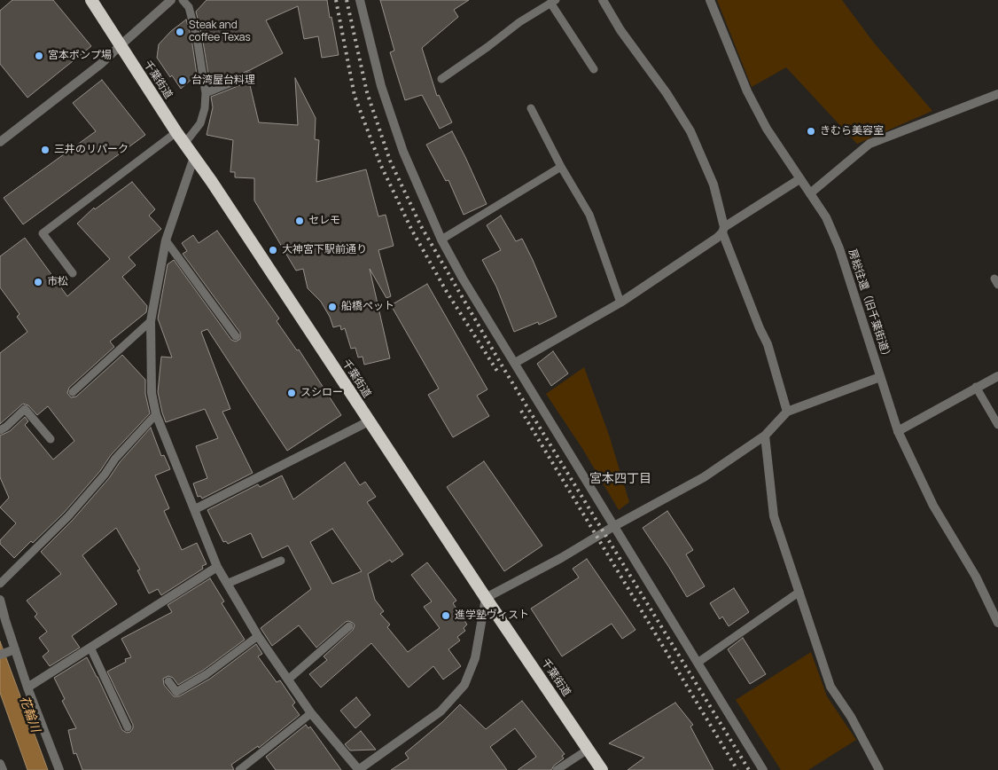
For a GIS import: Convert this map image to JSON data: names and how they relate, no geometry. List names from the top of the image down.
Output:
{
  "streets": {
    "highway": ["千葉街道"],
    "street": ["房総往還（旧千葉街道）"]
  },
  "districts": ["宮本四丁目"],
  "water": ["花輪川"],
  "places": [
    "Steak and coffee Texas",
    "宮本ポンプ場",
    "台湾屋台料理",
    "きむら美容室",
    "三井のリパーク",
    "セレモ",
    "大神宮下駅前通り",
    "市松",
    "船橋ペット",
    "スシロー",
    "進学塾ヴィスト"
  ]
}
